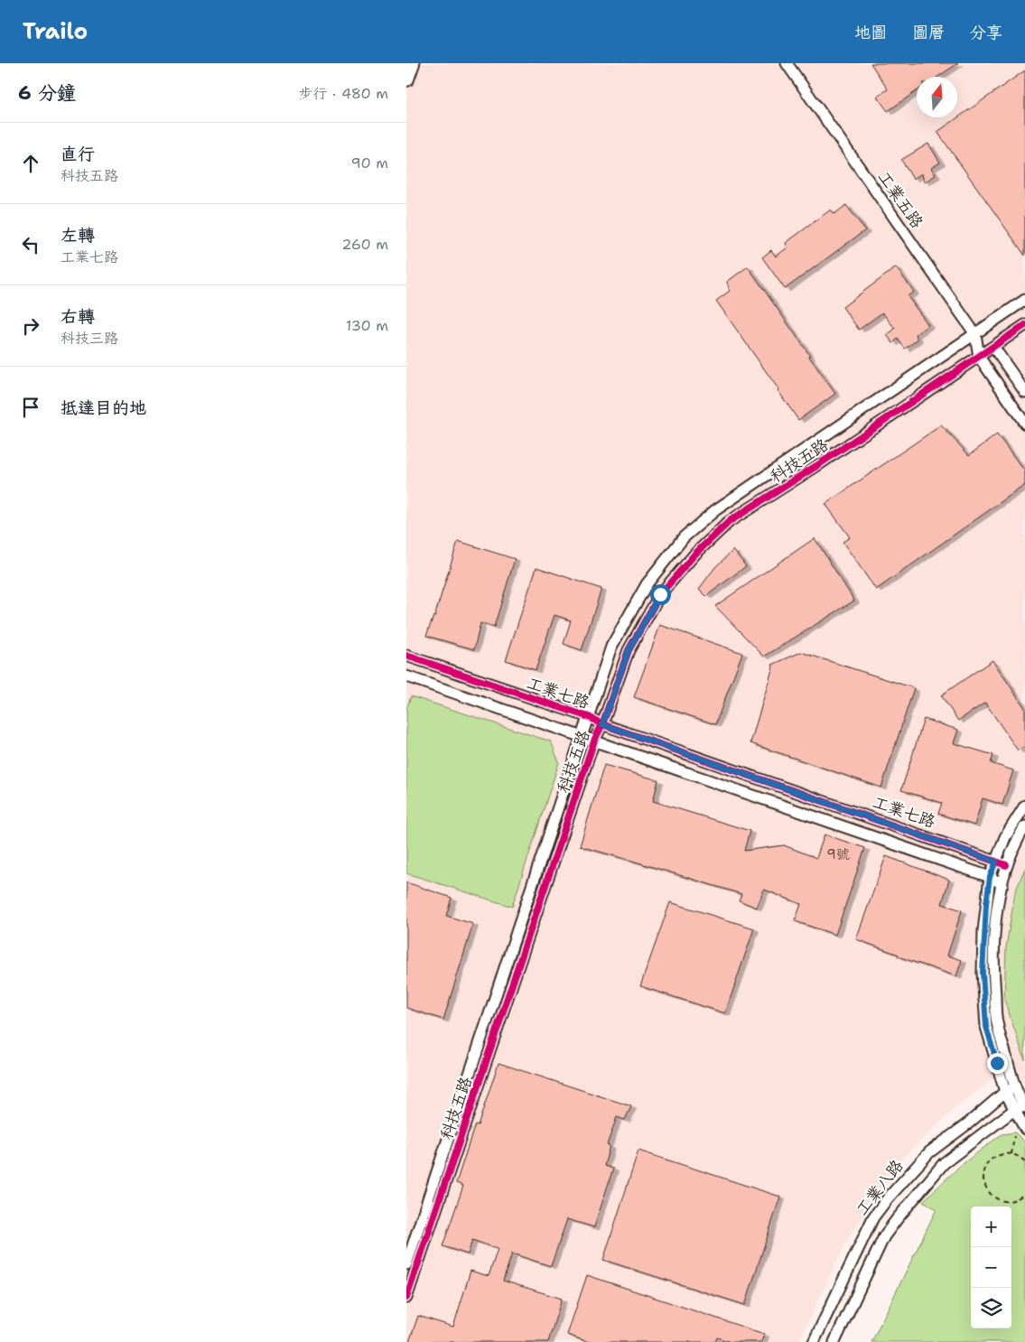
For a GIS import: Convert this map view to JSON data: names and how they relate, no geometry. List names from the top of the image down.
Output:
{
  "streets": {
    "street": [
      "工業五路",
      "科技五路",
      "工業七路",
      "工業八路"
    ]
  },
  "crossings": [
    ["工業五路", "科技五路"],
    ["科技五路", "工業七路"]
  ],
  "house_numbers": ["9號"],
  "north": "top",
  "page": {
    "header": "Trailo",
    "nav": ["地圖", "圖層", "分享"],
    "heading": ["6 分鐘", "步行 · 480 m"],
    "list": [
      ["直行", "科技五路", "90 m"],
      ["左轉", "工業七路", "260 m"],
      ["右轉", "科技三路", "130 m"],
      "抵達目的地"
    ],
    "map_buttons": ["+", "−"]
  }
}
